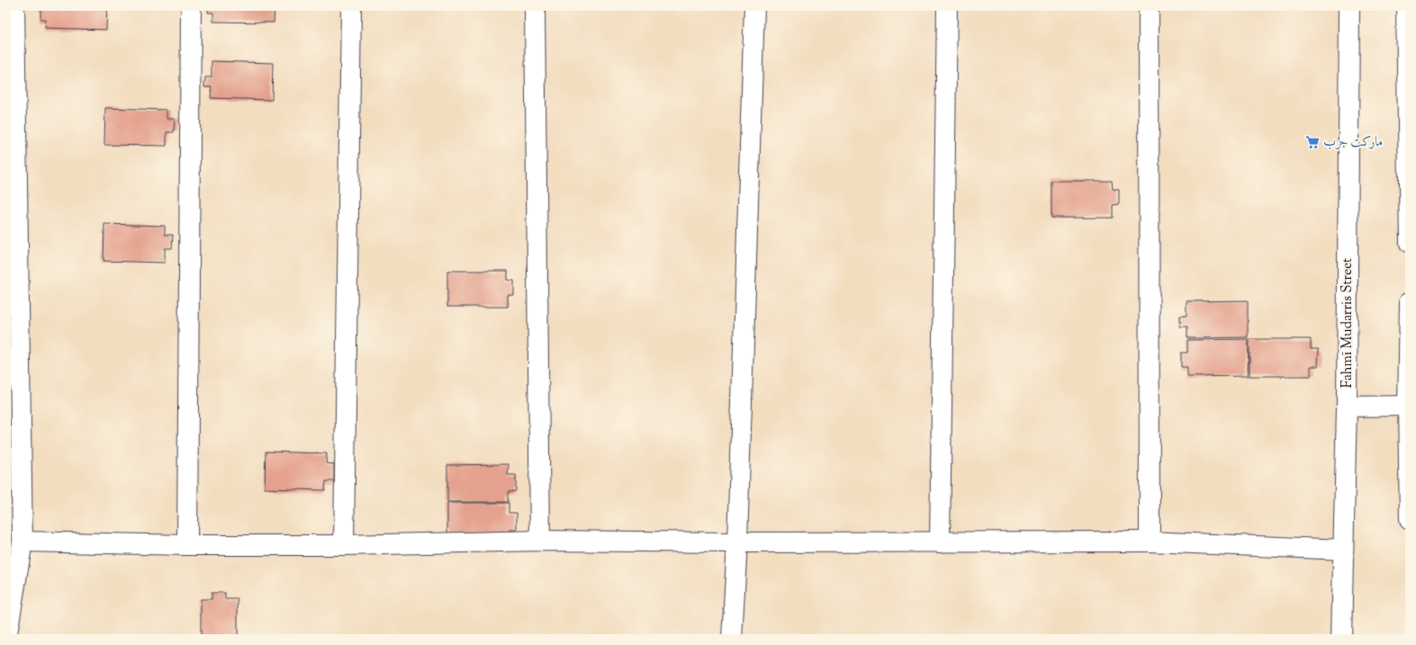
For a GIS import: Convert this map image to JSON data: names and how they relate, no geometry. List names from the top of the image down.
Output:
{
  "streets": {
    "street": ["Fahmī Mudarris Street"]
  },
  "places": {
    "supermarket": ["ماركت جرب"]
  }
}
